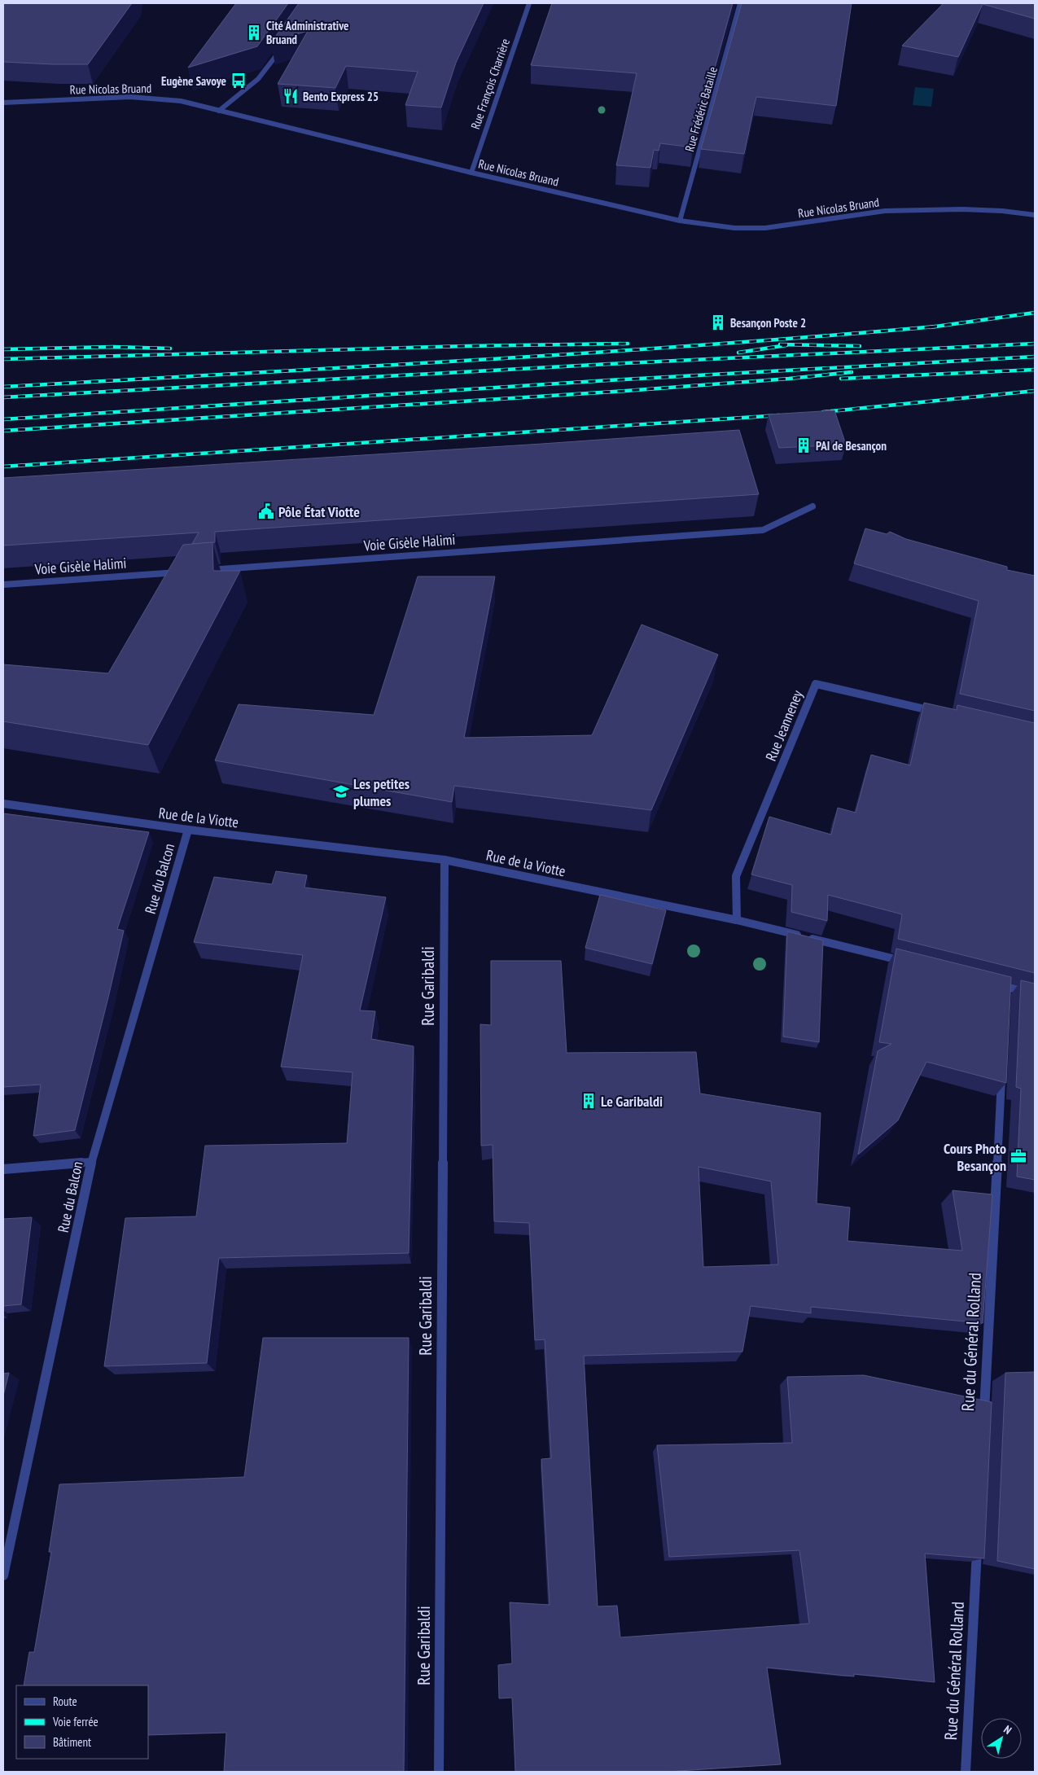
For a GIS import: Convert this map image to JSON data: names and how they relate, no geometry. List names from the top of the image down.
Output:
{
  "streets": {
    "street": [
      "Rue François Charrière",
      "Rue Nicolas Bruand",
      "Rue Frédéric Bataille",
      "Voie Gisèle Halimi",
      "Rue Jeanneney",
      "Rue de la Viotte",
      "Rue du Balcon",
      "Rue Garibaldi",
      "Rue du Général Rolland"
    ]
  },
  "crossings": [
    ["Rue François Charrière", "Rue Nicolas Bruand"],
    ["Rue Nicolas Bruand", "Rue Frédéric Bataille"],
    ["Rue Jeanneney", "Rue de la Viotte"],
    ["Rue de la Viotte", "Rue du Balcon"],
    ["Rue de la Viotte", "Rue Garibaldi"]
  ],
  "places": {
    "building": [
      "Cité Administrative Bruand",
      "Besançon Poste 2",
      "PAI de Besançon",
      "Le Garibaldi"
    ],
    "bus stop": ["Eugène Savoye"],
    "restaurant": ["Bento Express 25"],
    "public building": ["Pôle État Viotte"],
    "school or university": ["Les petites plumes"],
    "office": ["Cours Photo Besançon"]
  },
  "legend": ["Route", "Voie ferrée", "Bâtiment"],
  "north": "top right"
}
